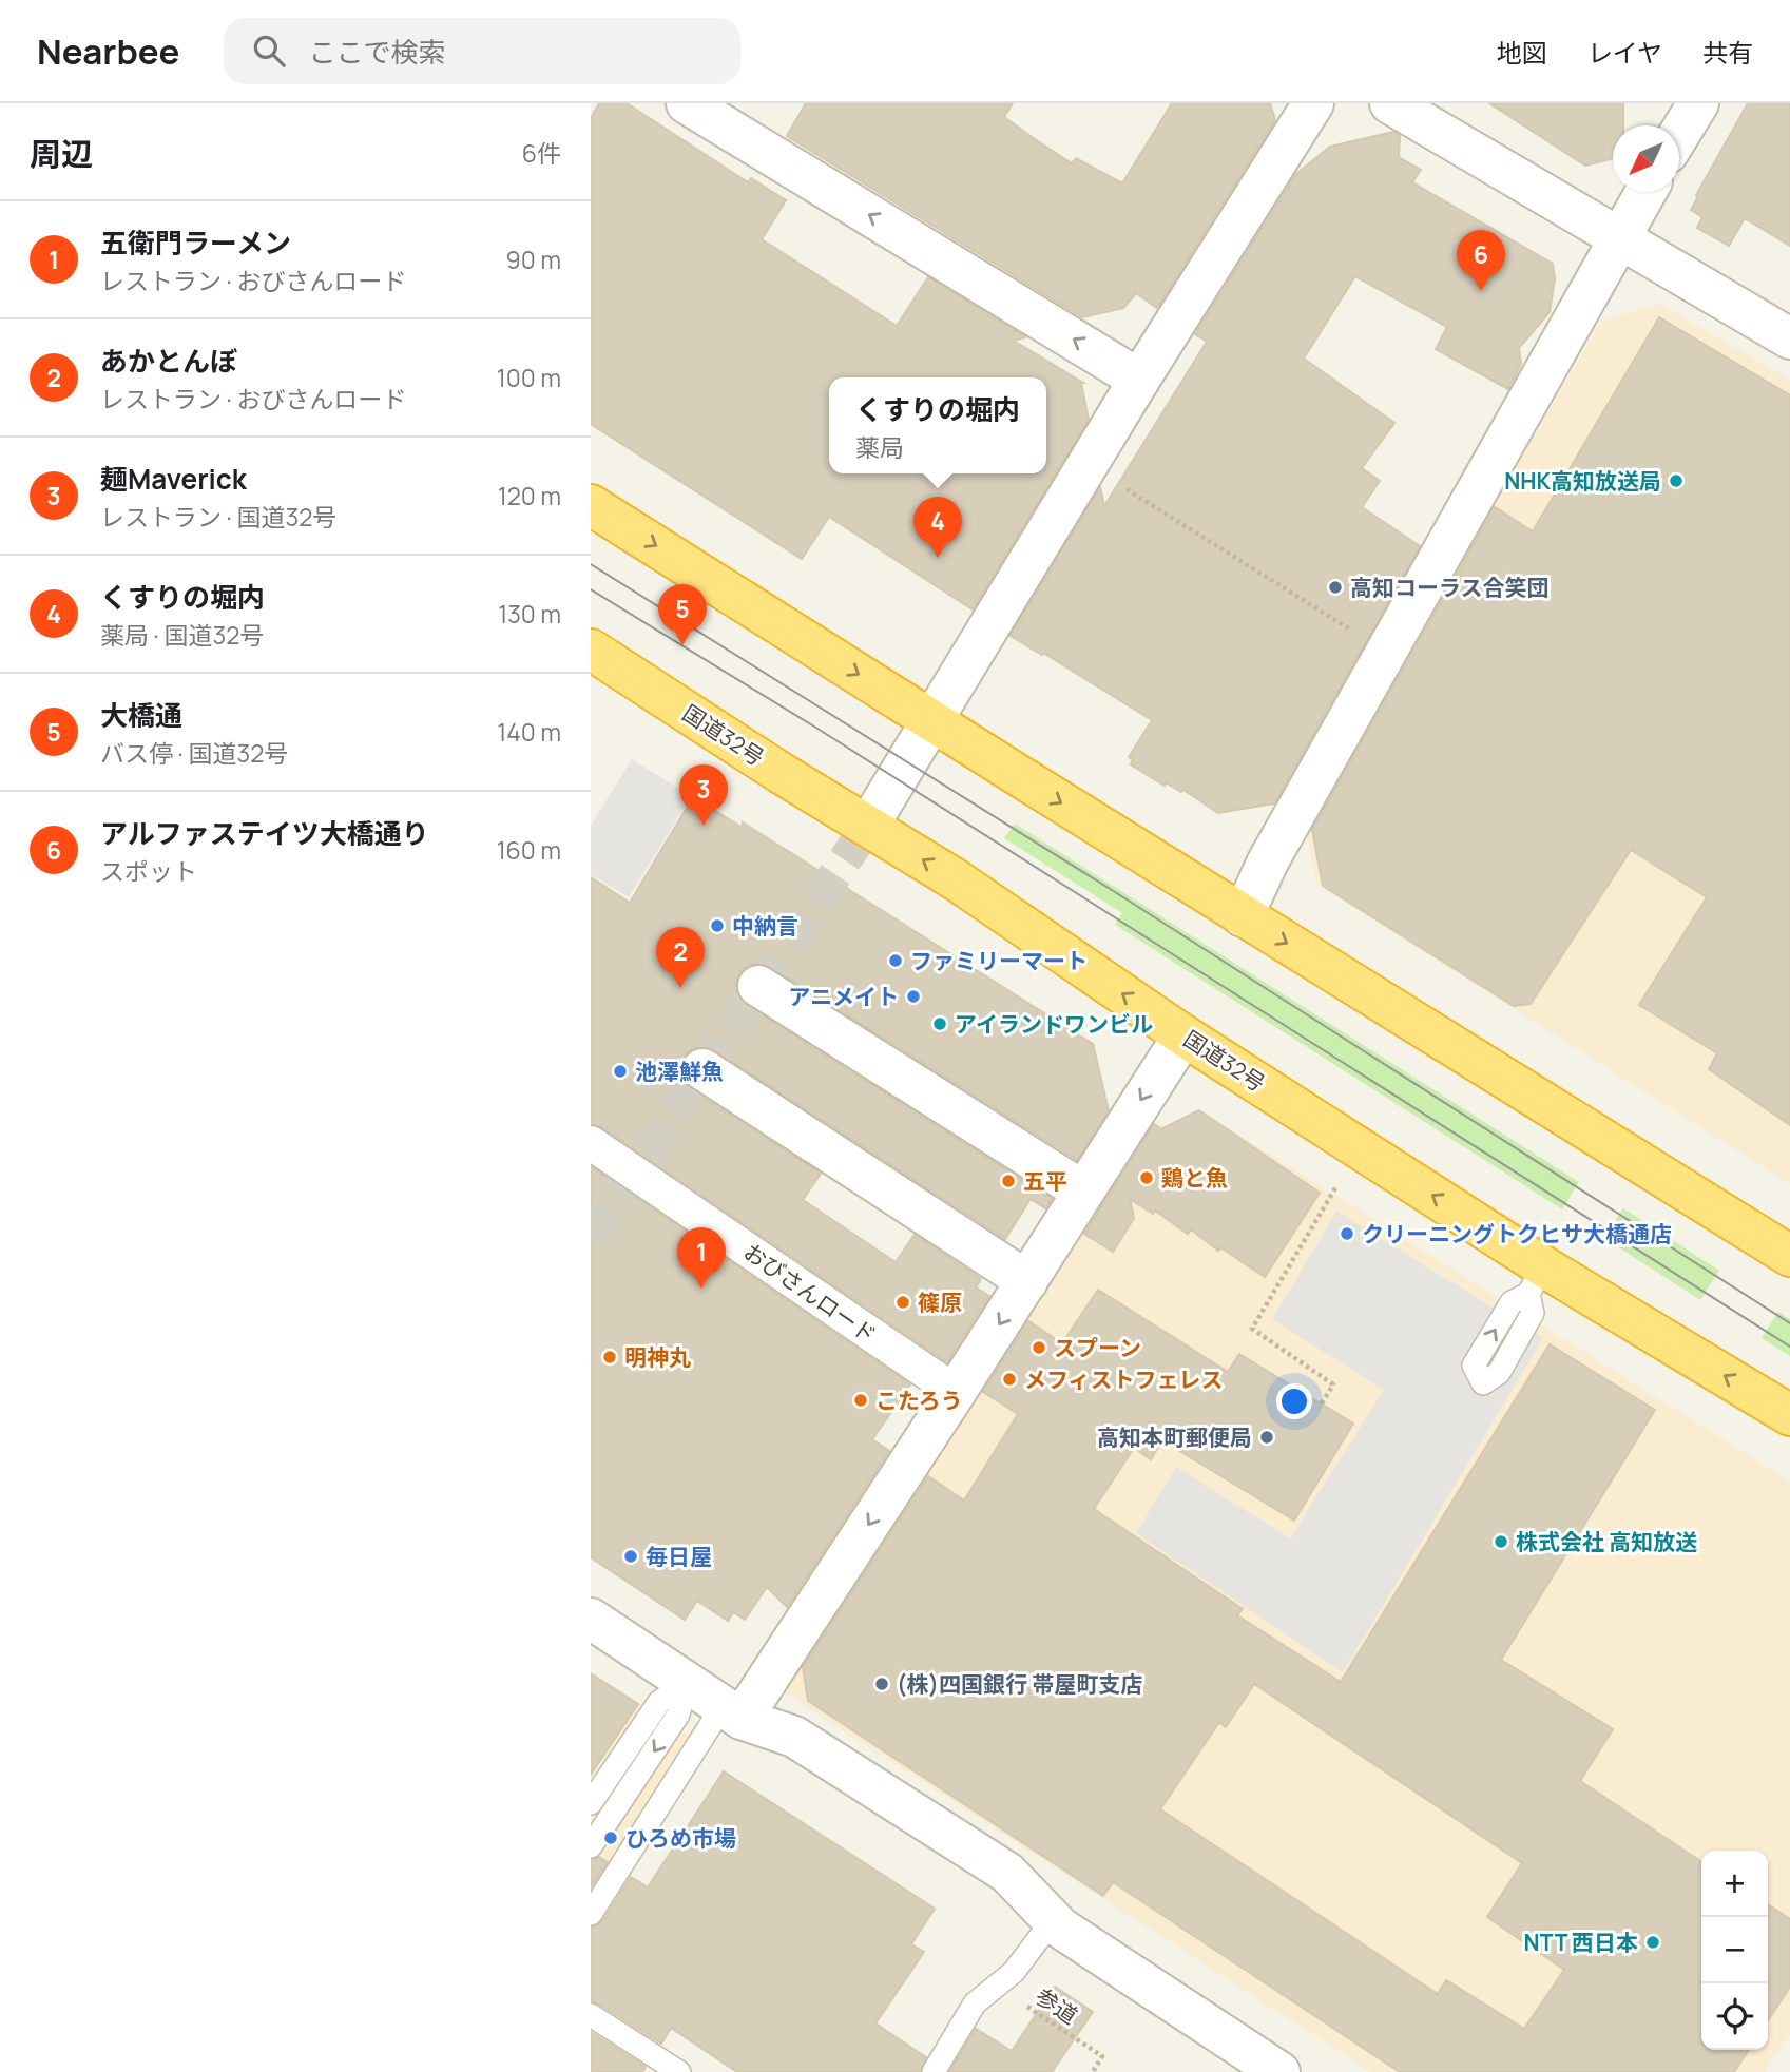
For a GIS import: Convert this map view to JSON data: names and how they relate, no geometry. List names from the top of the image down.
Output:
{
  "streets": {
    "highway": ["国道32号"],
    "street": ["おびさんロード"],
    "path": ["参道"]
  },
  "places": [
    "NHK高知放送局",
    "高知コーラス合笑団",
    "中納言",
    "ファミリーマート",
    "アニメイト",
    "アイランドワンビル",
    "池澤鮮魚",
    "鶏と魚",
    "五平",
    "クリーニングトクヒサ大橋通店",
    "篠原",
    "スプーン",
    "明神丸",
    "メフィストフェレス",
    "こたろう",
    "高知本町郵便局",
    "株式会社 高知放送",
    "毎日屋",
    "(株)四国銀行 帯屋町支店",
    "ひろめ市場",
    "NTT 西日本"
  ],
  "north": "bottom left",
  "page": {
    "header": "Nearbee",
    "search": "ここで検索",
    "nav": ["地図", "レイヤ", "共有"],
    "heading": ["周辺", "6件"],
    "list": [
      {
        "mark": "1",
        "name": "五衛門ラーメン",
        "note": "レストラン · おびさんロード",
        "value": "90 m"
      },
      {
        "mark": "2",
        "name": "あかとんぼ",
        "note": "レストラン · おびさんロード",
        "value": "100 m"
      },
      {
        "mark": "3",
        "name": "麺Maverick",
        "note": "レストラン · 国道32号",
        "value": "120 m"
      },
      {
        "mark": "4",
        "name": "くすりの堀内",
        "note": "薬局 · 国道32号",
        "value": "130 m"
      },
      {
        "mark": "5",
        "name": "大橋通",
        "note": "バス停 · 国道32号",
        "value": "140 m"
      },
      {
        "mark": "6",
        "name": "アルファステイツ大橋通り",
        "note": "スポット",
        "value": "160 m"
      }
    ],
    "pins": [
      "6",
      "4",
      "5",
      "3",
      "2",
      "1"
    ],
    "popup": ["くすりの堀内", "薬局"],
    "map_buttons": ["+", "−"]
  }
}
